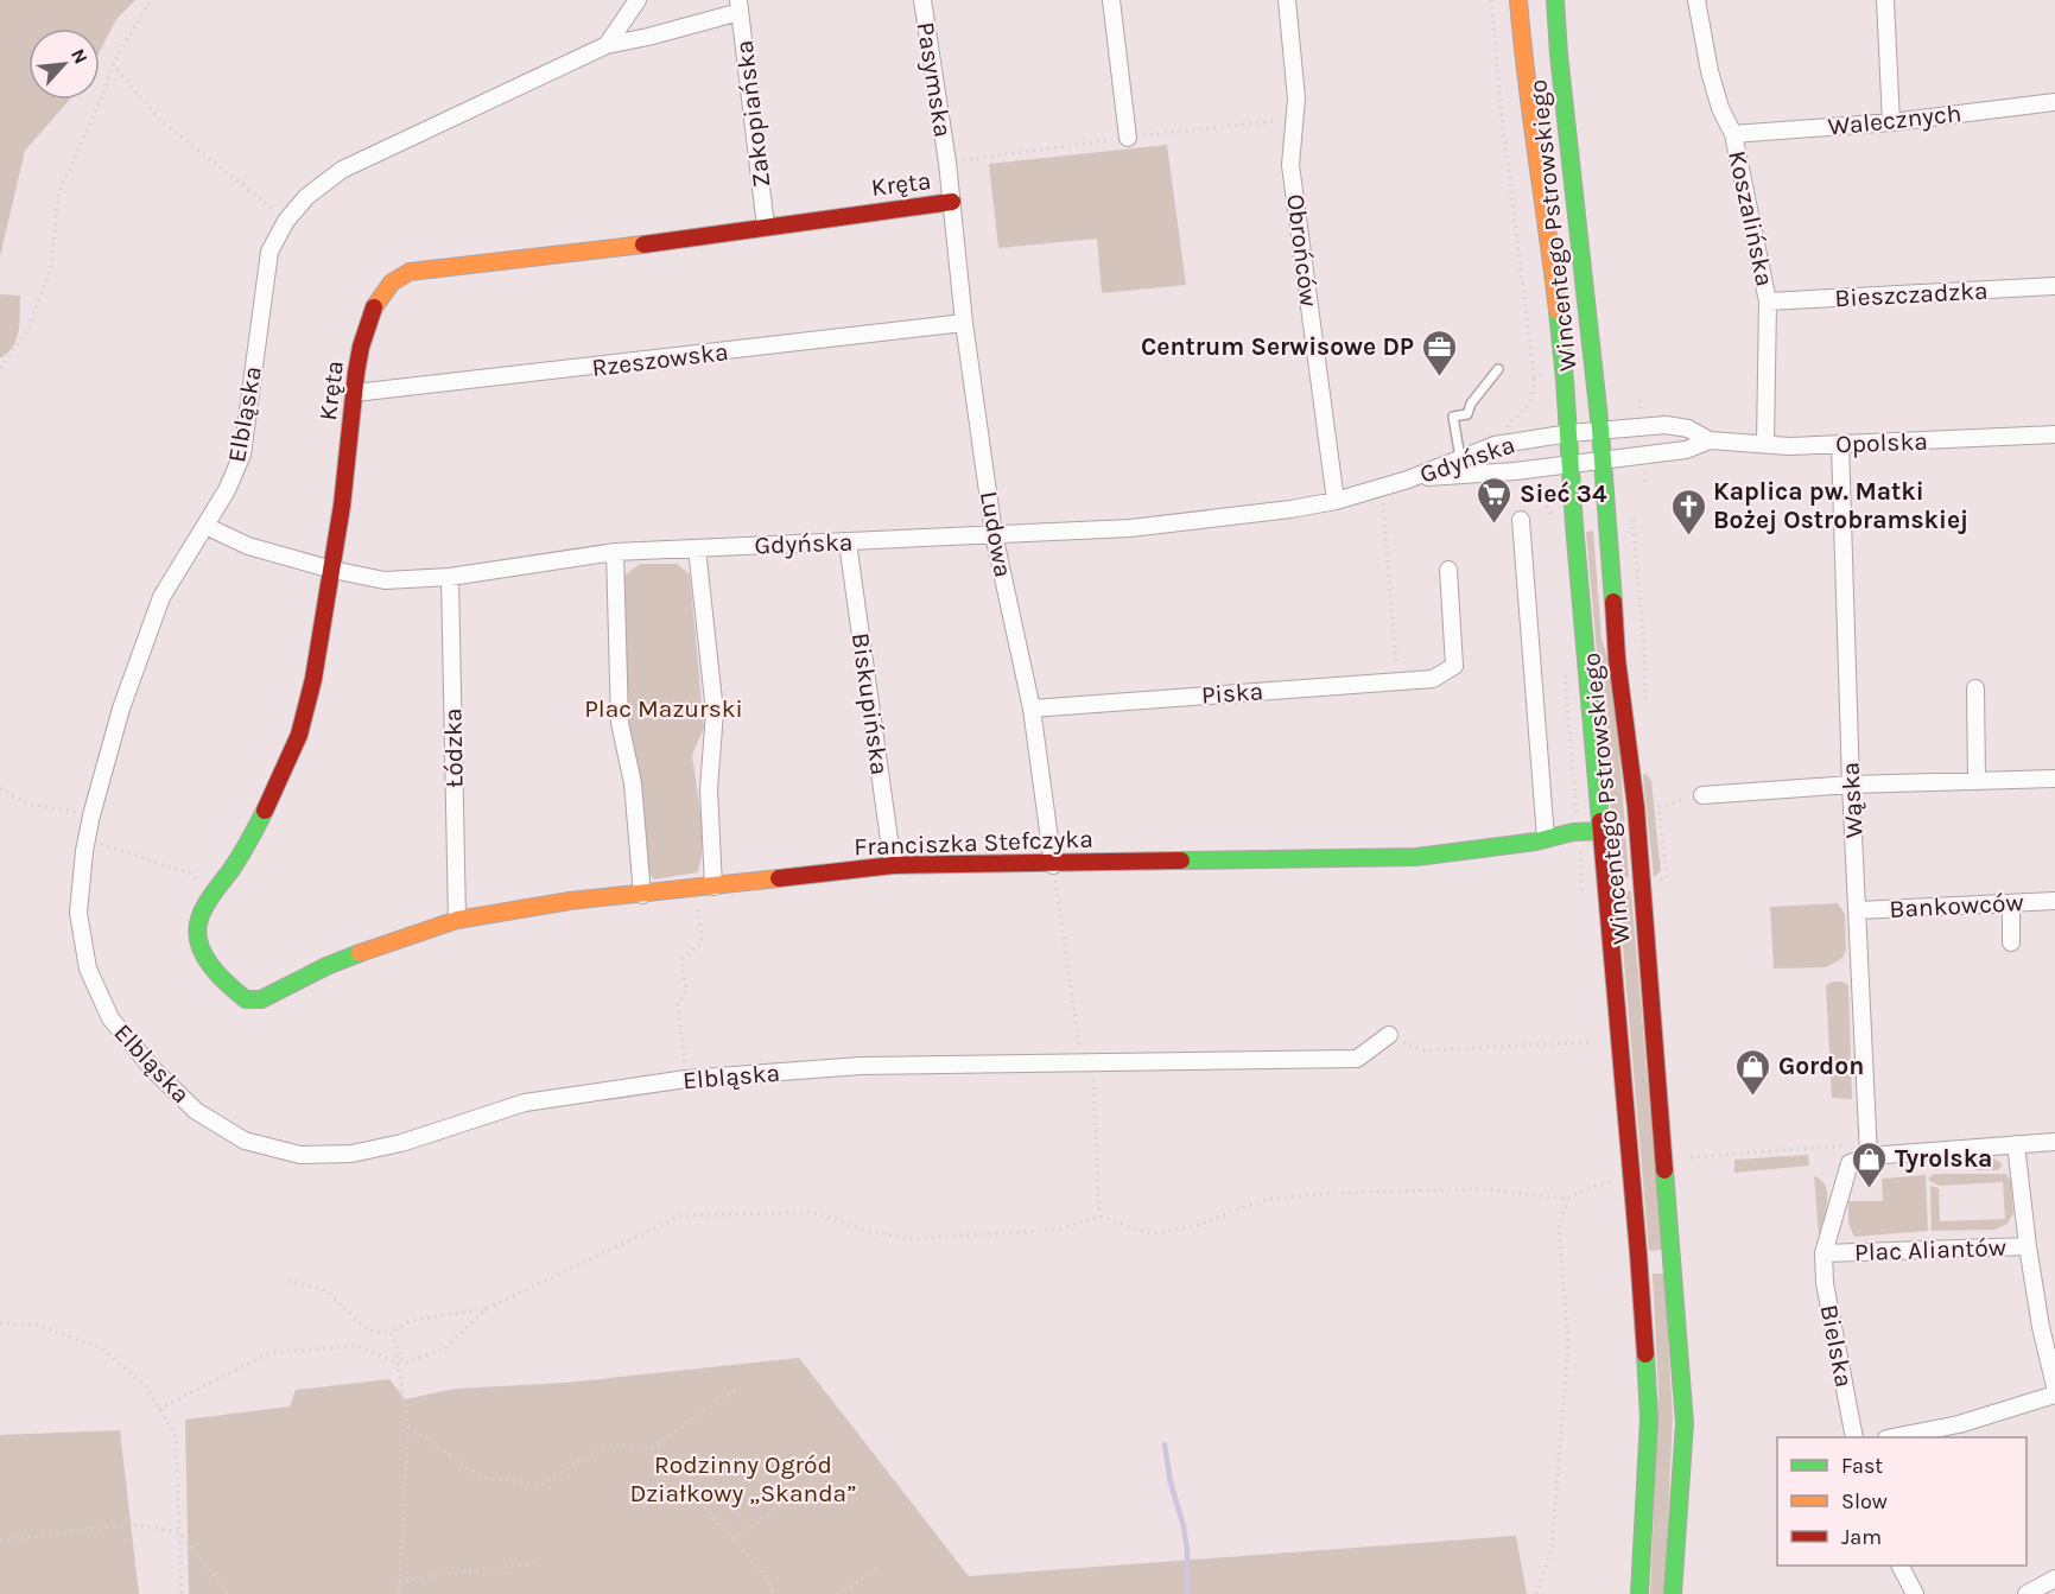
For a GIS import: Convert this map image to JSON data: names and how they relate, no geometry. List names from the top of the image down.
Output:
{
  "streets": {
    "main road": ["Kręta", "Wincentego Pstrowskiego", "Franciszka Stefczyka"],
    "street": [
      "Pasymska",
      "Zakopiańska",
      "Walecznych",
      "Koszalińska",
      "Obrońców",
      "Bieszczadzka",
      "Rzeszowska",
      "Elbląska",
      "Opolska",
      "Gdyńska",
      "Ludowa",
      "Piska",
      "Biskupińska",
      "Łódzka",
      "Wąska",
      "Bankowców",
      "Plac Aliantów",
      "Bielska"
    ]
  },
  "crossings": [
    ["Pasymska", "Kręta"],
    ["Pasymska", "Ludowa"],
    ["Zakopiańska", "Kręta"],
    ["Zakopiańska", "Elbląska"],
    ["Walecznych", "Koszalińska"],
    ["Kręta", "Rzeszowska"],
    ["Kręta", "Gdyńska"],
    ["Kręta", "Ludowa"],
    ["Kręta", "Franciszka Stefczyka"],
    ["Koszalińska", "Bieszczadzka"],
    ["Koszalińska", "Opolska"],
    ["Wincentego Pstrowskiego", "Opolska"],
    ["Wincentego Pstrowskiego", "Gdyńska"],
    ["Wincentego Pstrowskiego", "Franciszka Stefczyka"],
    ["Obrońców", "Gdyńska"],
    ["Rzeszowska", "Ludowa"],
    ["Elbląska", "Gdyńska"],
    ["Opolska", "Gdyńska"],
    ["Opolska", "Wąska"],
    ["Gdyńska", "Ludowa"],
    ["Gdyńska", "Biskupińska"],
    ["Gdyńska", "Łódzka"],
    ["Ludowa", "Piska"],
    ["Ludowa", "Franciszka Stefczyka"],
    ["Biskupińska", "Franciszka Stefczyka"],
    ["Łódzka", "Franciszka Stefczyka"],
    ["Wąska", "Bankowców"],
    ["Wąska", "Plac Aliantów"],
    ["Plac Aliantów", "Bielska"]
  ],
  "parks": ["Plac Mazurski", "Rodzinny Ogród Działkowy „Skanda”"],
  "places": {
    "office": ["Centrum Serwisowe DP"],
    "supermarket": ["Sieć 34"],
    "church": ["Kaplica pw. Matki Bożej Ostrobramskiej"],
    "shop": ["Gordon", "Tyrolska"]
  },
  "legend": ["Fast", "Slow", "Jam"],
  "north": "top right"
}
